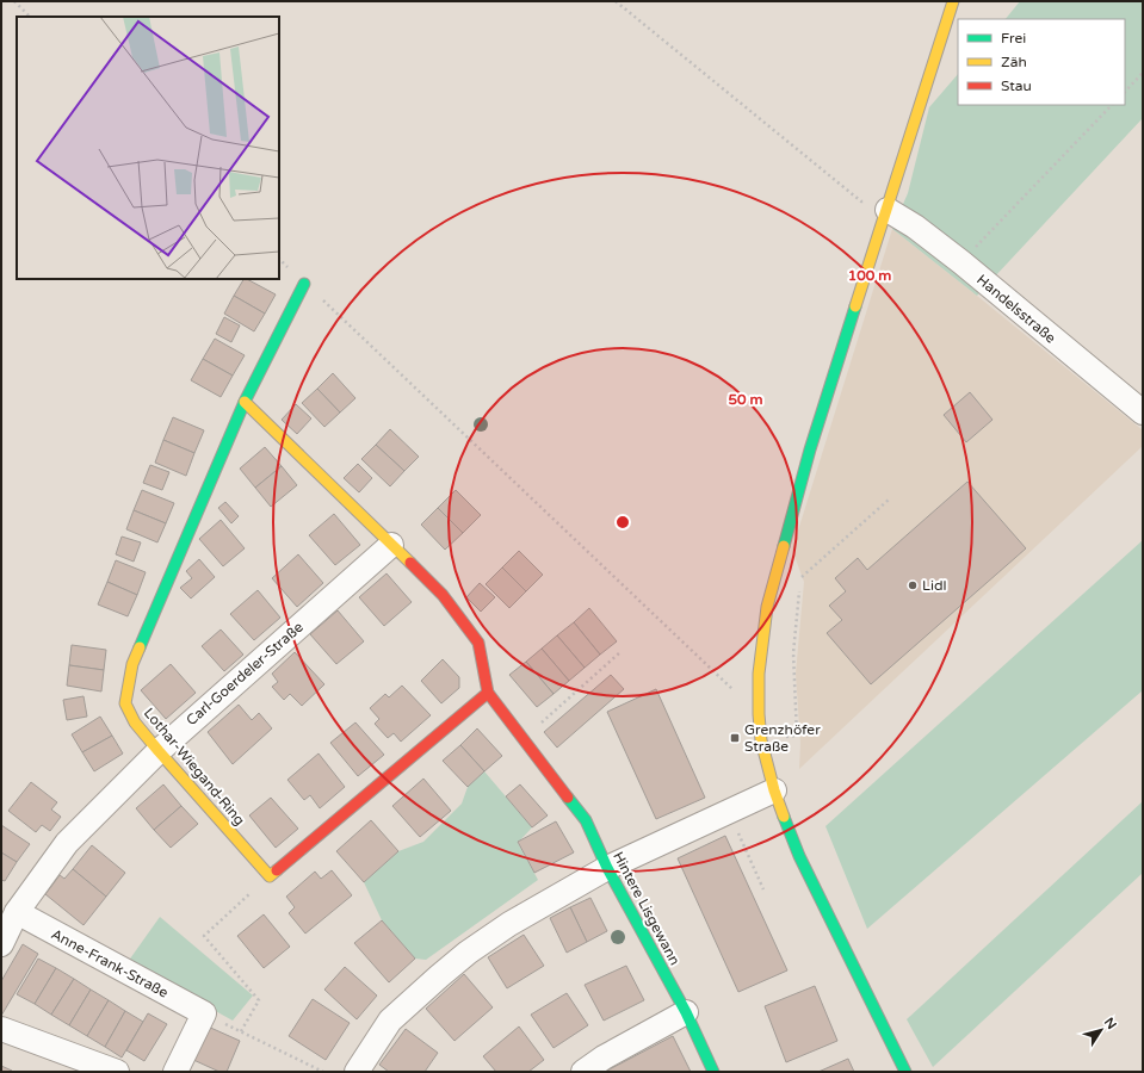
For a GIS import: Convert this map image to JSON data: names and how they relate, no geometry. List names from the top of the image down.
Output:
{
  "streets": {
    "street": [
      "Handelsstraße",
      "Carl-Goerdeler-Straße",
      "Lothar-Wiegand-Ring",
      "Hintere Lisgewann",
      "Anne-Frank-Straße"
    ]
  },
  "crossings": [
    ["Carl-Goerdeler-Straße", "Lothar-Wiegand-Ring"],
    ["Carl-Goerdeler-Straße", "Anne-Frank-Straße"]
  ],
  "places": {
    "other": ["Lidl"],
    "transit": ["Grenzhöfer Straße"]
  },
  "legend": ["Frei", "Zäh", "Stau"],
  "north": "top right",
  "rings": ["100 m", "50 m"]
}
